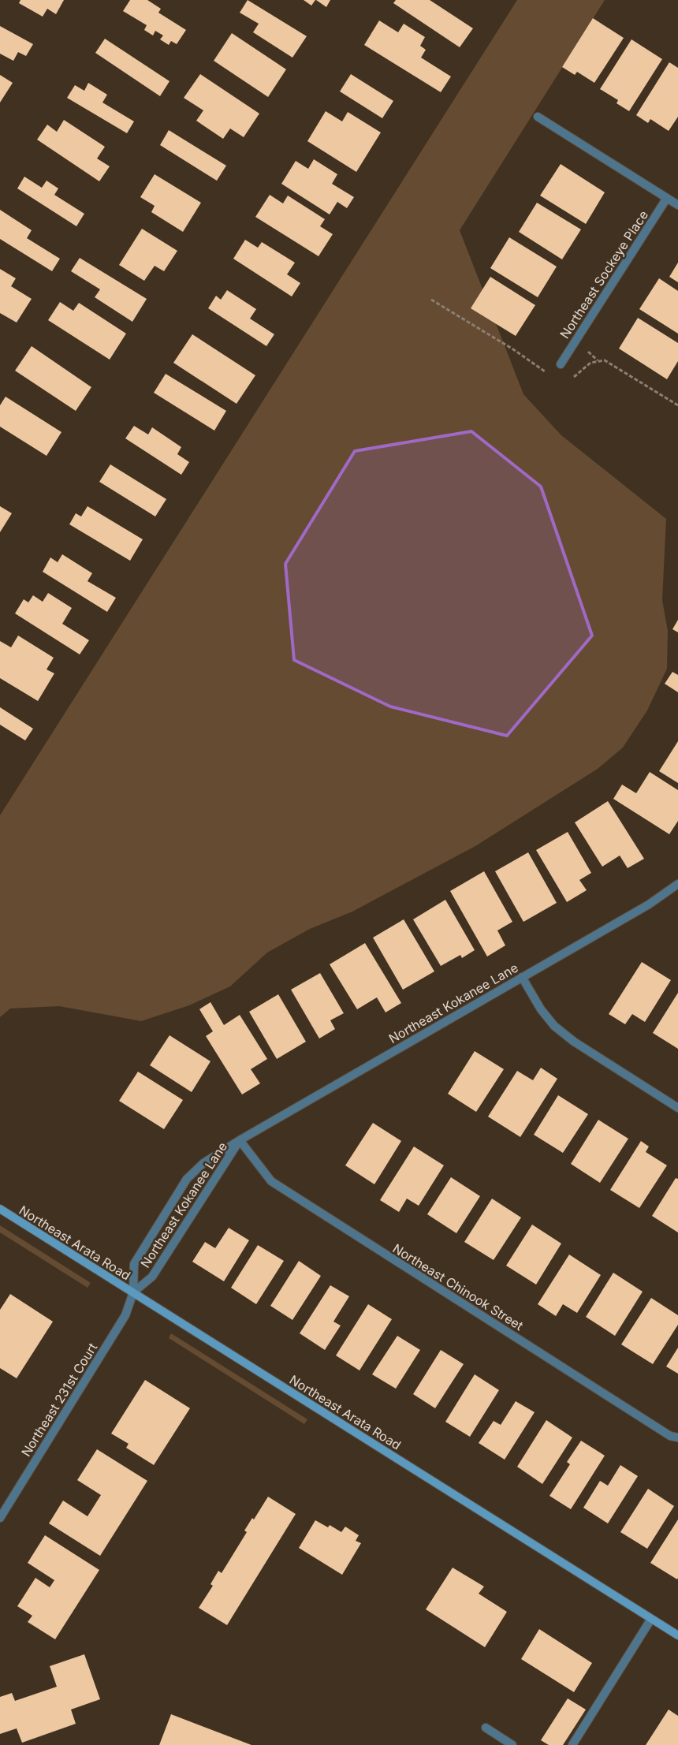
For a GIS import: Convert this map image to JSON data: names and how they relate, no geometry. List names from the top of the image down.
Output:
{
  "streets": {
    "street": [
      "Northeast Sockeye Place",
      "Northeast Kokanee Lane",
      "Northeast Arata Road",
      "Northeast Chinook Street",
      "Northeast 231st Court"
    ]
  },
  "crossings": [
    ["Northeast Kokanee Lane", "Northeast Arata Road"],
    ["Northeast Kokanee Lane", "Northeast Chinook Street"],
    ["Northeast Kokanee Lane", "Northeast 231st Court"],
    ["Northeast Arata Road", "Northeast 231st Court"]
  ]
}
